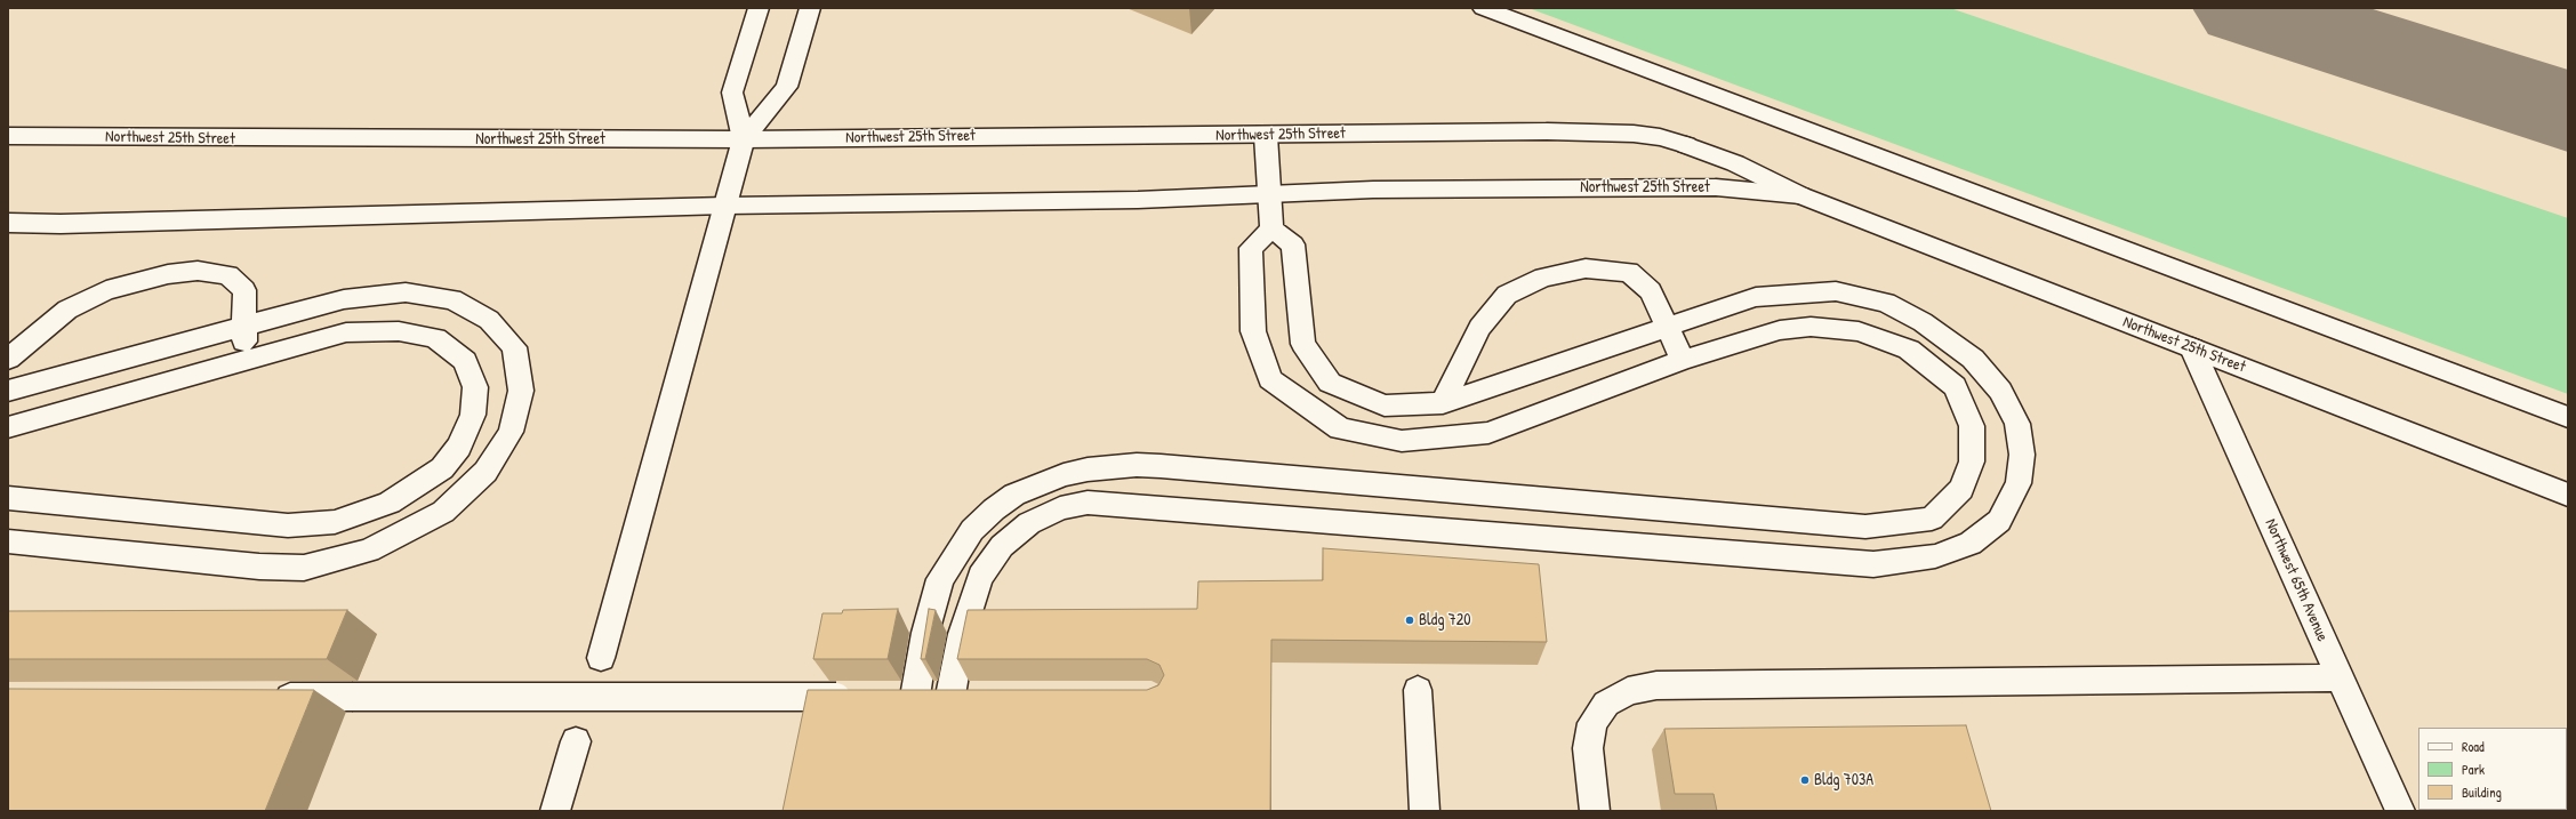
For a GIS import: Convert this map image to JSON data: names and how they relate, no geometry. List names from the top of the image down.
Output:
{
  "streets": {
    "street": ["Northwest 25th Street", "Northwest 65th Avenue"]
  },
  "crossings": [
    ["Northwest 25th Street", "Northwest 65th Avenue"]
  ],
  "places": ["Bldg 720", "Bldg 703A"],
  "legend": ["Road", "Park", "Building"]
}
